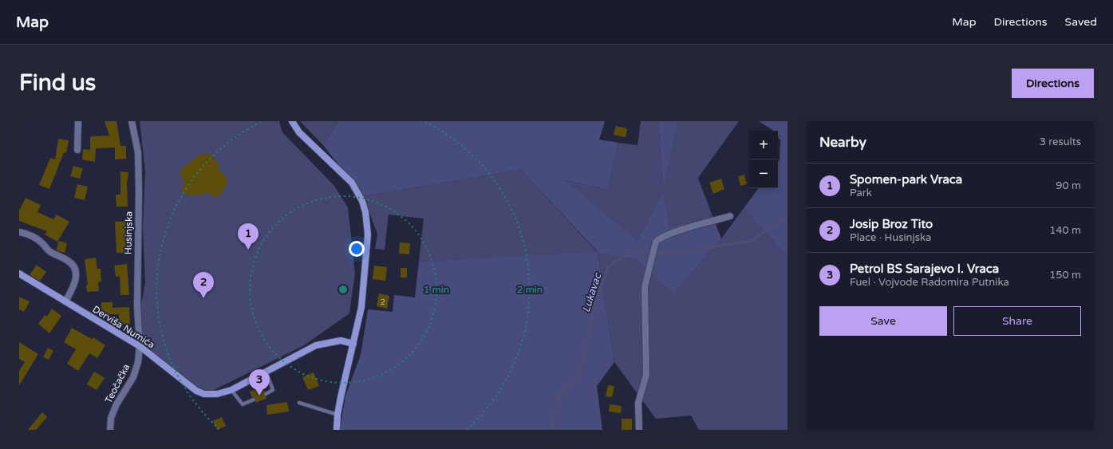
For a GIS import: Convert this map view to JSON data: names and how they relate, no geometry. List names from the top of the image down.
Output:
{
  "streets": {
    "main road": ["Derviša Numića"],
    "street": ["Husinjska", "Teočačka"]
  },
  "crossings": [
    ["Husinjska", "Derviša Numića"],
    ["Husinjska", "Teočačka"],
    ["Derviša Numića", "Teočačka"]
  ],
  "water": ["Lukavac"],
  "house_numbers": ["2"],
  "page": {
    "header": "Map",
    "nav": ["Map", "Directions", "Saved"],
    "buttons": [
      "Directions",
      ["Save", "Share"]
    ],
    "title": "Find us",
    "heading": ["Nearby", "3 results"],
    "map_buttons": ["+", "−"],
    "list": [
      {
        "mark": "1",
        "name": "Spomen-park Vraca",
        "note": "Park",
        "value": "90 m"
      },
      {
        "mark": "2",
        "name": "Josip Broz Tito",
        "note": "Place · Husinjska",
        "value": "140 m"
      },
      {
        "mark": "3",
        "name": "Petrol BS Sarajevo I. Vraca",
        "note": "Fuel · Vojvode Radomira Putnika",
        "value": "150 m"
      }
    ],
    "pins": ["1", "2", "3"]
  },
  "rings": ["1 min", "2 min"]
}
